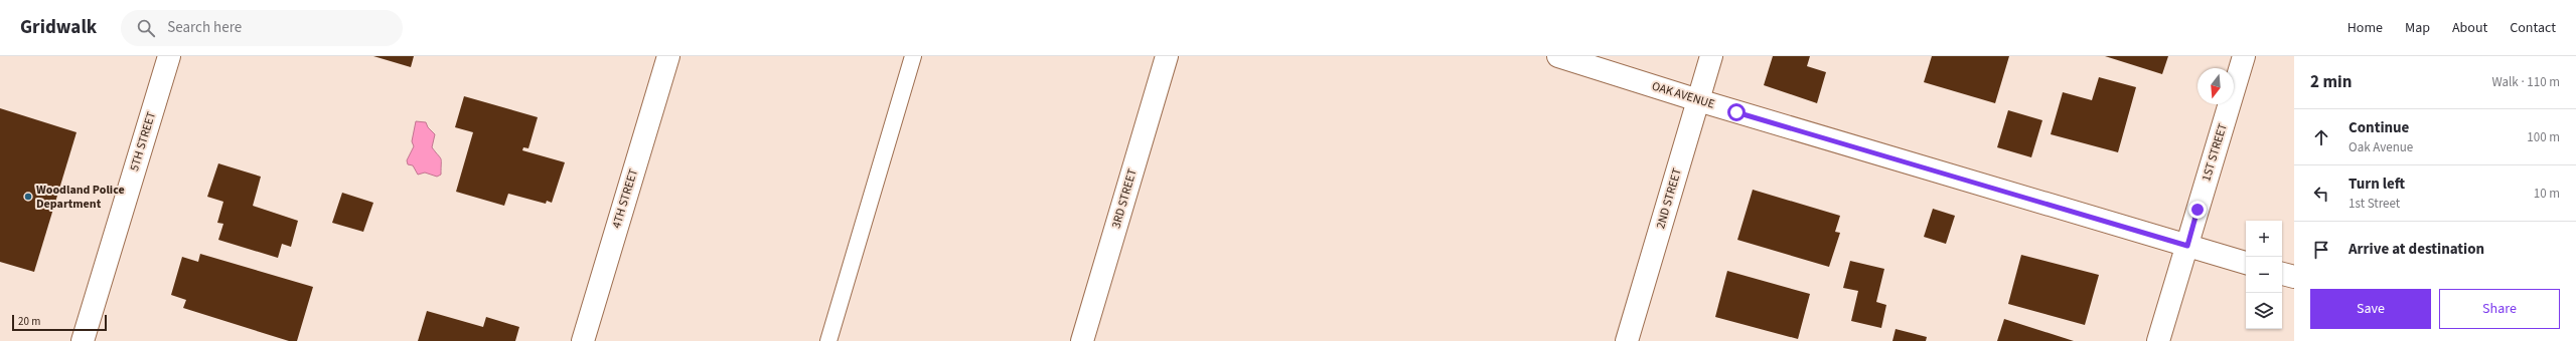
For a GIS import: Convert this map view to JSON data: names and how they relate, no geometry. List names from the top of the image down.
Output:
{
  "streets": {
    "street": [
      "OAK AVENUE",
      "5TH STREET",
      "1ST STREET",
      "4TH STREET",
      "3RD STREET",
      "2ND STREET"
    ]
  },
  "crossings": [
    ["OAK AVENUE", "1ST STREET"],
    ["OAK AVENUE", "2ND STREET"]
  ],
  "places": ["Woodland Police Department"],
  "scale_bar": "20 m",
  "north": "bottom",
  "page": {
    "header": "Gridwalk",
    "search": "Search here",
    "nav": [
      "Home",
      "Map",
      "About",
      "Contact"
    ],
    "heading": ["2 min", "Walk · 110 m"],
    "list": [
      ["Continue", "Oak Avenue", "100 m"],
      ["Turn left", "1st Street", "10 m"],
      "Arrive at destination"
    ],
    "map_buttons": ["+", "−"],
    "buttons": ["Save", "Share"],
    "scale": "20 m"
  }
}
